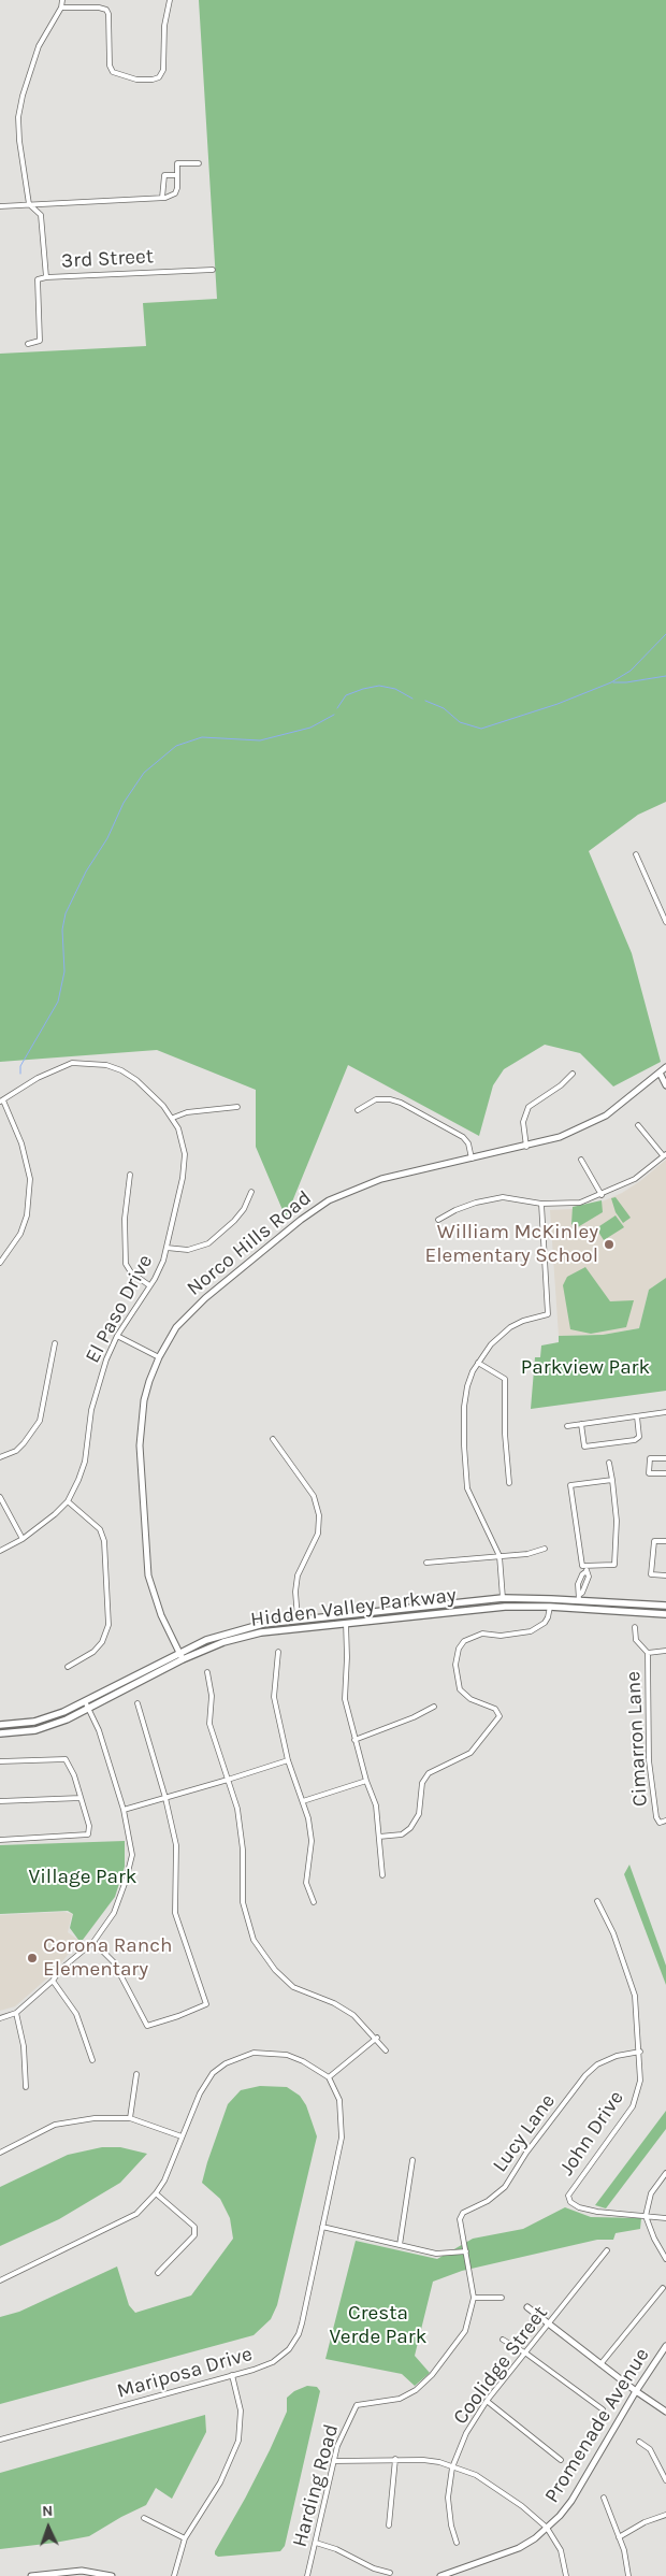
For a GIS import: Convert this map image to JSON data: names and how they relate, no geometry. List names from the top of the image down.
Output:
{
  "streets": {
    "main road": ["Hidden Valley Parkway"],
    "street": [
      "3rd Street",
      "Norco Hills Road",
      "El Paso Drive",
      "Cimarron Lane",
      "Lucy Lane",
      "John Drive",
      "Coolidge Street",
      "Mariposa Drive",
      "Promenade Avenue",
      "Harding Road"
    ]
  },
  "crossings": [
    ["Norco Hills Road", "Hidden Valley Parkway"],
    ["Lucy Lane", "John Drive"]
  ],
  "parks": ["Parkview Park", "Village Park", "Cresta Verde Park"],
  "places": ["William McKinley Elementary School", "Corona Ranch Elementary"],
  "north": "top"
}
